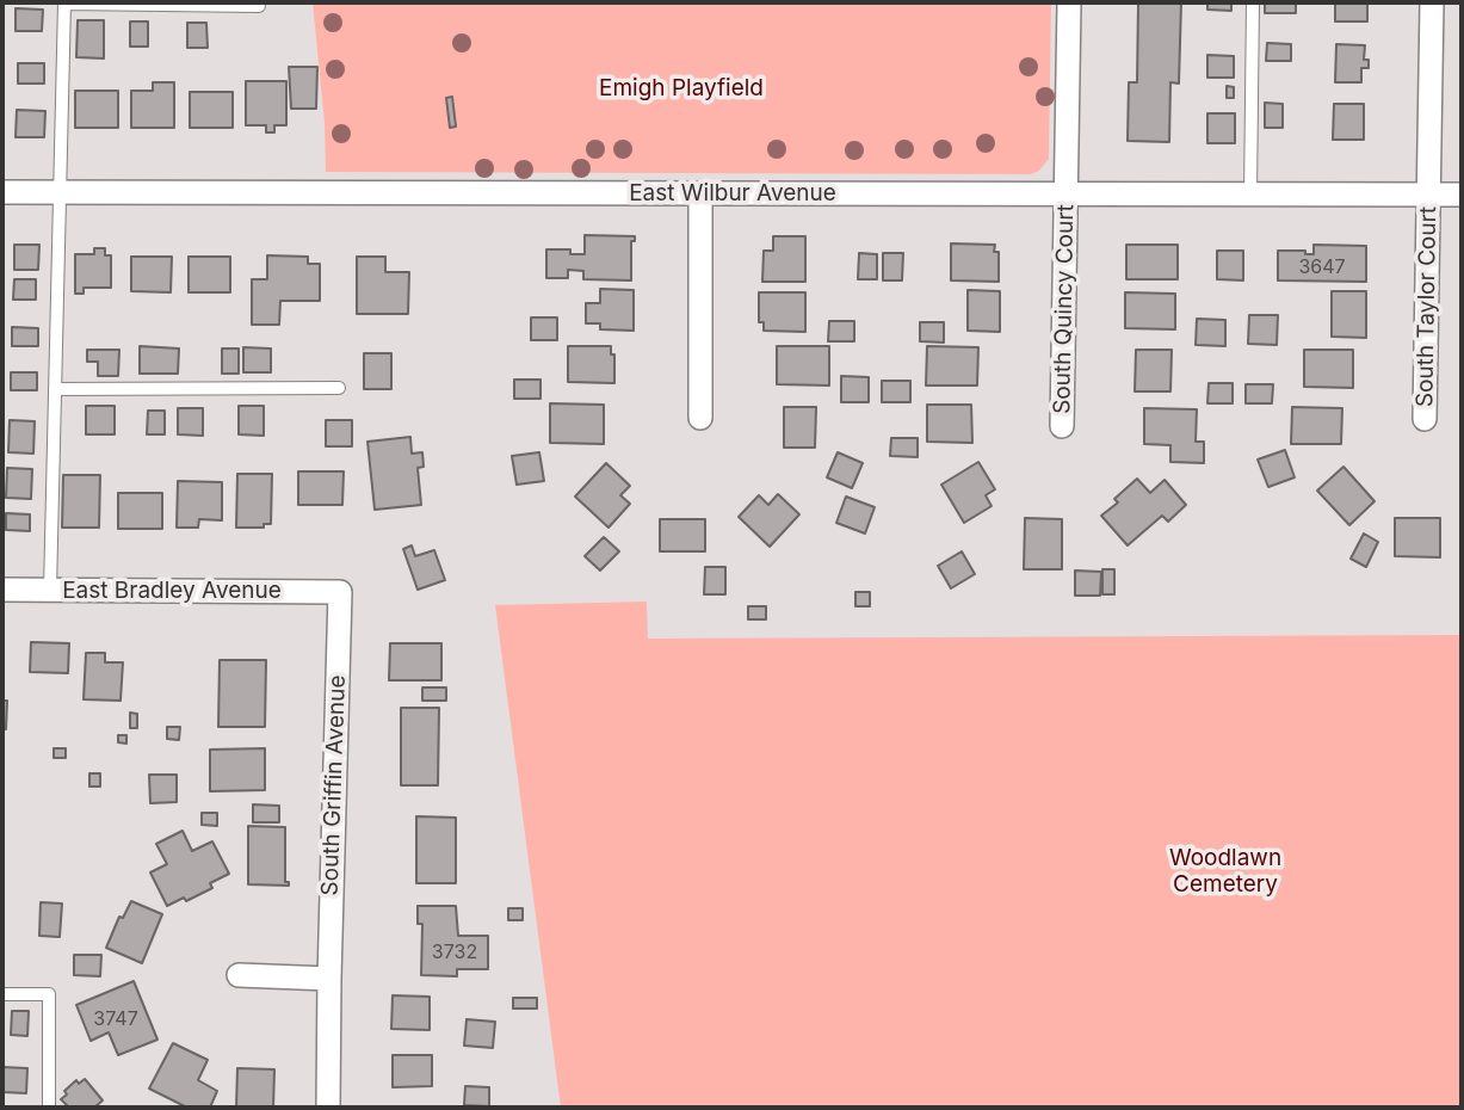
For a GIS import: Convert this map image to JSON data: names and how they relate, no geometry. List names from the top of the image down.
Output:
{
  "streets": {
    "street": [
      "East Wilbur Avenue",
      "South Taylor Court",
      "South Quincy Court",
      "East Bradley Avenue",
      "South Griffin Avenue"
    ]
  },
  "crossings": [
    ["East Wilbur Avenue", "South Taylor Court"],
    ["East Wilbur Avenue", "South Quincy Court"],
    ["East Bradley Avenue", "South Griffin Avenue"]
  ],
  "parks": ["Emigh Playfield", "Woodlawn Cemetery"],
  "house_numbers": ["3647", "3732", "3747"]
}
